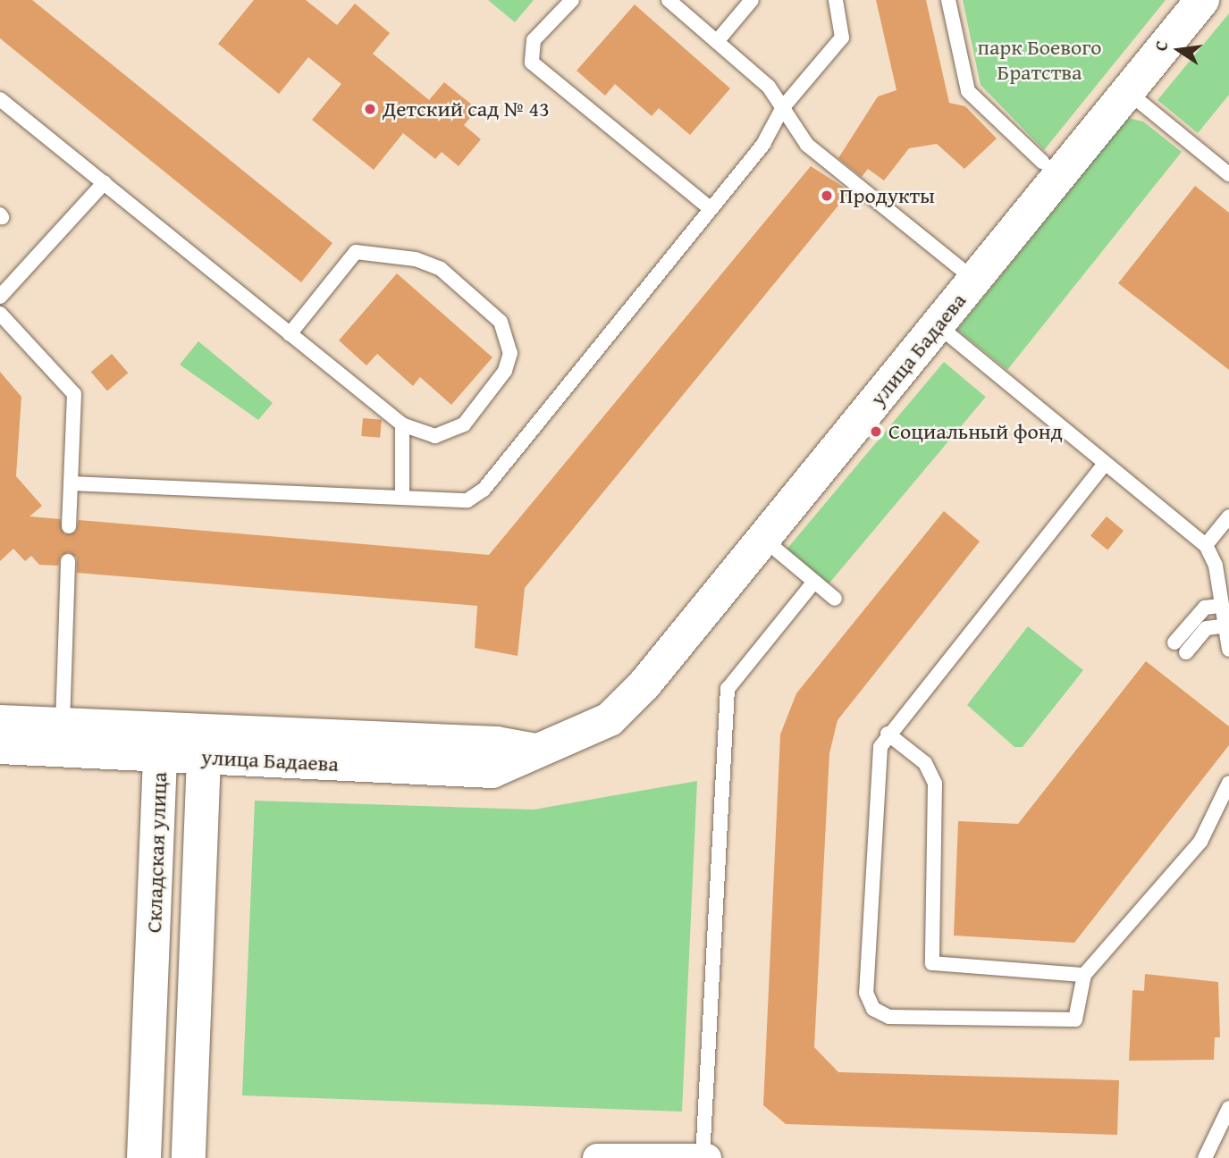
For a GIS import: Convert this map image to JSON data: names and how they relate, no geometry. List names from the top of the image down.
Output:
{
  "streets": {
    "street": ["улица Бадаева", "Складская улица"]
  },
  "crossings": [
    ["улица Бадаева", "Складская улица"]
  ],
  "parks": ["парк Боевого Братства"],
  "places": ["Детский сад № 43", "Продукты", "Социальный фонд"],
  "north": "left"
}
